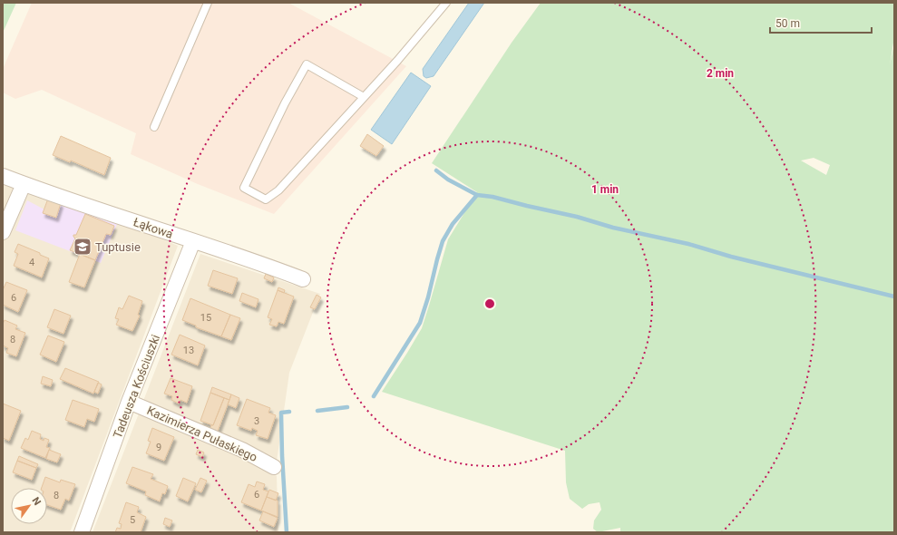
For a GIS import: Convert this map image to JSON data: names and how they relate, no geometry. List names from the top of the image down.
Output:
{
  "streets": {
    "street": ["Łąkowa", "Tadeusza Kościuszki", "Kazimierza Pułaskiego"]
  },
  "crossings": [
    ["Łąkowa", "Tadeusza Kościuszki"],
    ["Tadeusza Kościuszki", "Kazimierza Pułaskiego"]
  ],
  "places": {
    "school or university": ["Tuptusie"]
  },
  "house_numbers": [
    "4",
    "6",
    "15",
    "8",
    "13",
    "3",
    "9",
    "6",
    "8",
    "5"
  ],
  "scale_bar": "50 m",
  "north": "top right",
  "rings": ["2 min", "1 min"]
}
